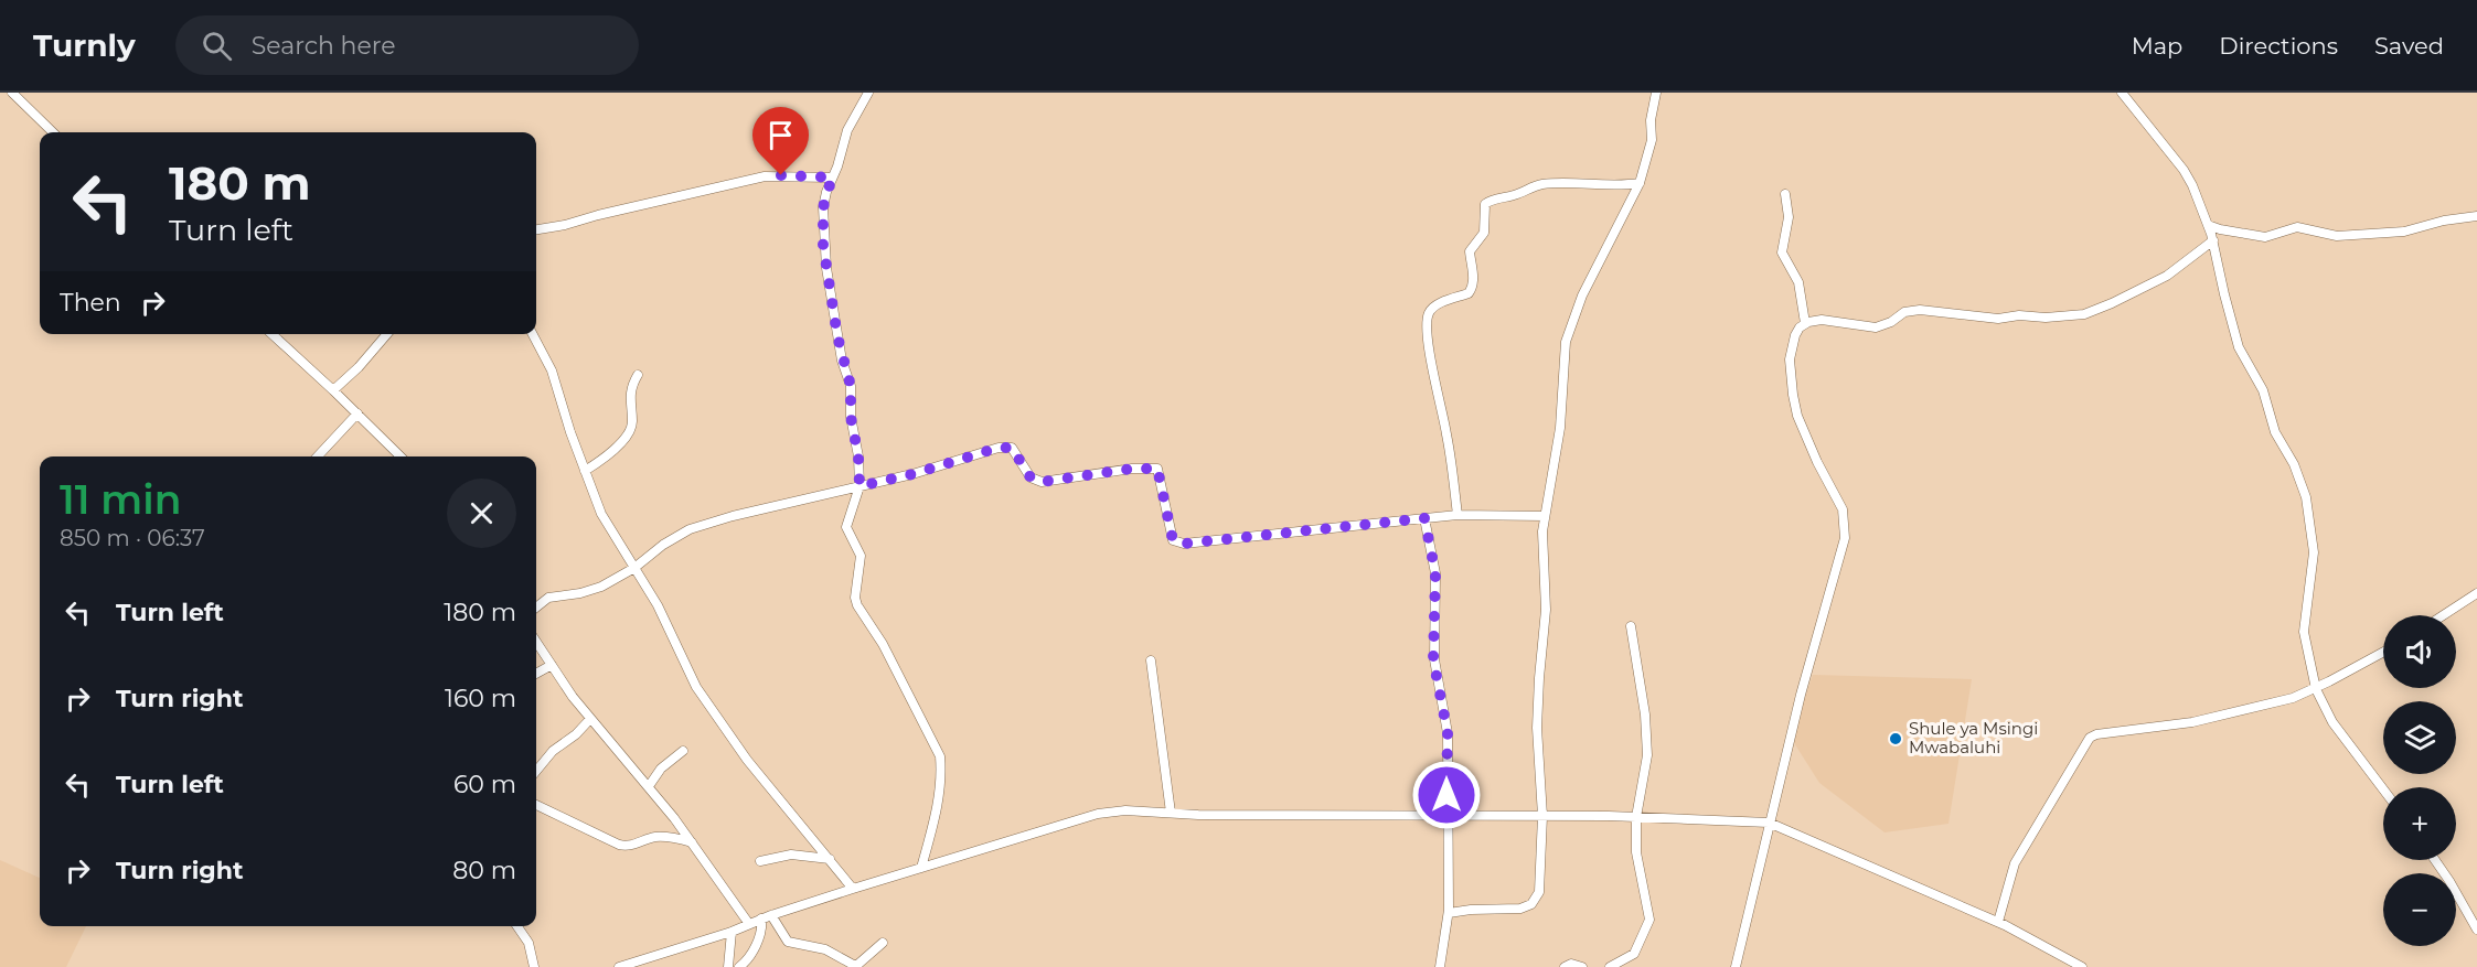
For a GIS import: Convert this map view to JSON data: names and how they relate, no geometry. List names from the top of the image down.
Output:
{
  "places": ["Shule ya Msingi Mwabaluhi"],
  "page": {
    "header": "Turnly",
    "search": "Search here",
    "nav": ["Map", "Directions", "Saved"],
    "turn": ["180 m", "Turn left"],
    "then": "Then",
    "heading": ["11 min", "850 m · 06:37"],
    "list": [
      {
        "name": "Turn left",
        "value": "180 m"
      },
      {
        "name": "Turn right",
        "value": "160 m"
      },
      {
        "name": "Turn left",
        "value": "60 m"
      },
      {
        "name": "Turn right",
        "value": "80 m"
      }
    ],
    "map_buttons": ["+", "−"]
  }
}
